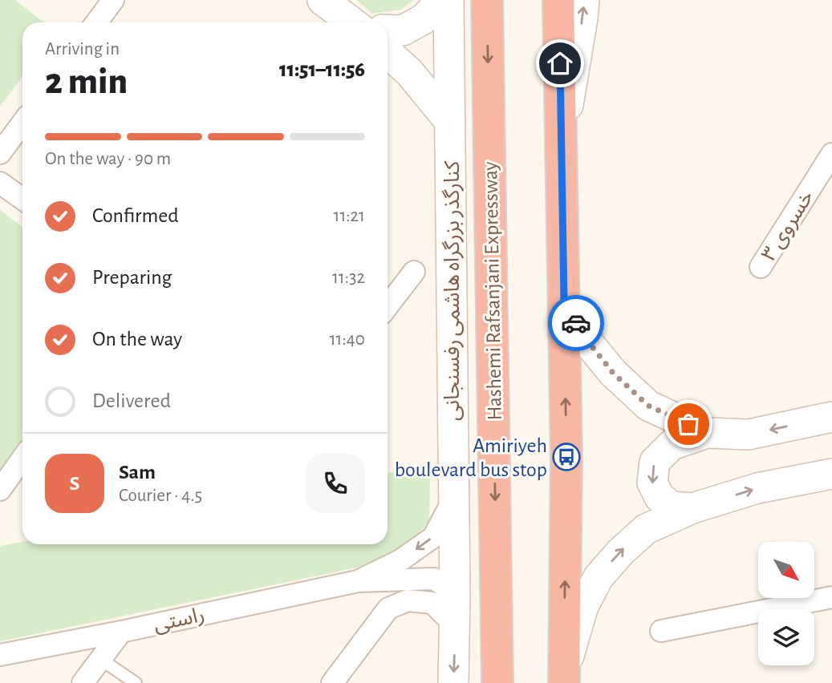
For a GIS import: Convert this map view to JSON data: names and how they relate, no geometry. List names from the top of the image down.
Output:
{
  "streets": {
    "highway": ["Hashemi Rafsanjani Expressway"],
    "main road": ["کنارگذر بزرگراه هاشمی رفسنجانی"],
    "street": ["خسروی ۳", "راستی"]
  },
  "places": {
    "bus stop": ["Amiriyeh boulevard bus stop"]
  },
  "north": "bottom right",
  "page": {
    "heading": ["2 min", "Arriving in", "11:51–11:56"],
    "panel": ["Sam", "Courier · 4.5"],
    "bar": "On the way · 90 m",
    "list": [
      ["Confirmed", "11:21"],
      ["Preparing", "11:32"],
      ["On the way", "11:40"],
      "Delivered"
    ],
    "round": "S"
  }
}
